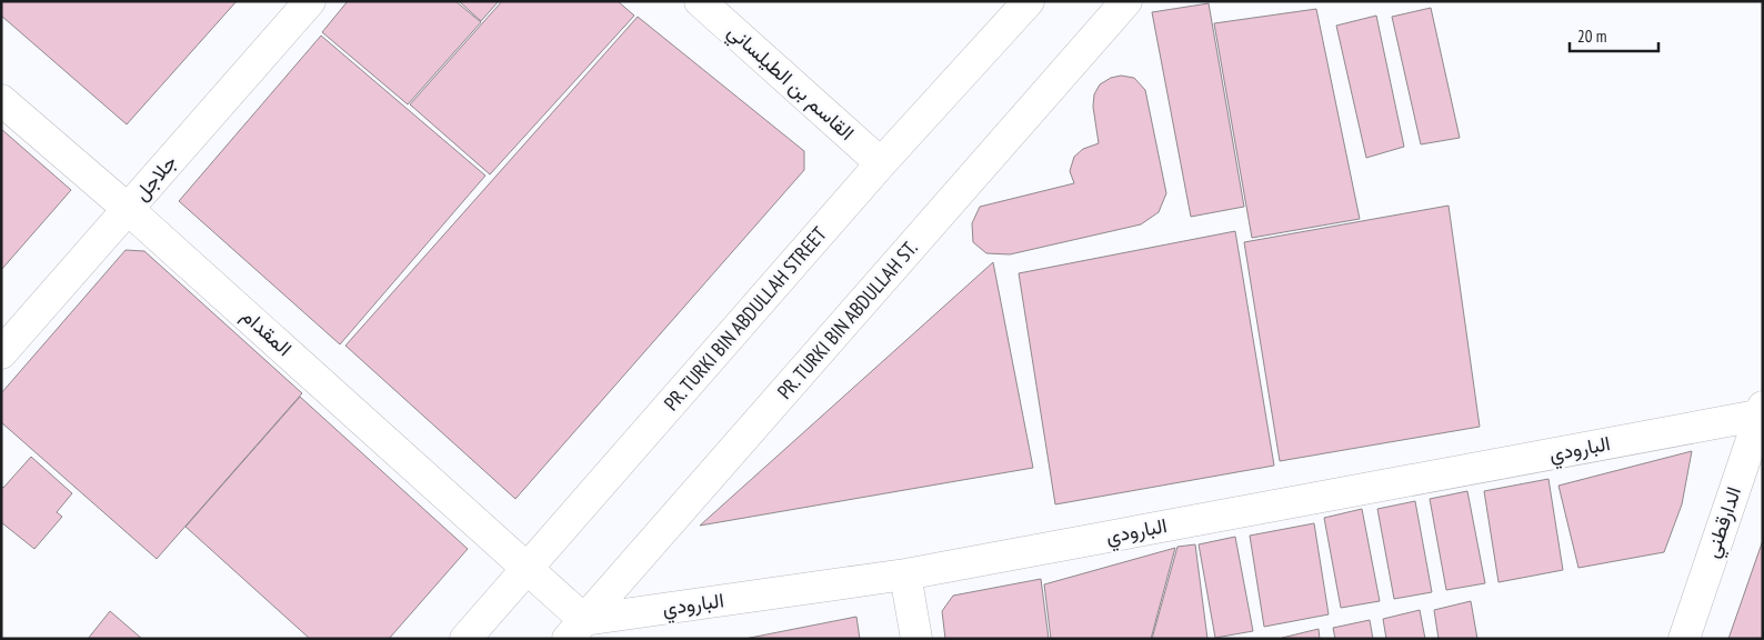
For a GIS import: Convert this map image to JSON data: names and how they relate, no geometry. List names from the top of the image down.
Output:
{
  "streets": {
    "street": [
      "القاسم بن الطيلساني",
      "جلاجل",
      "PR. TURKI BIN ABDULLAH STREET",
      "PR. TURKI BIN ABDULLAH ST.",
      "المقدام",
      "البارودي",
      "الدارقطني"
    ]
  },
  "crossings": [
    ["القاسم بن الطيلساني", "PR. TURKI BIN ABDULLAH STREET"],
    ["جلاجل", "المقدام"],
    ["PR. TURKI BIN ABDULLAH STREET", "المقدام"],
    ["PR. TURKI BIN ABDULLAH ST.", "البارودي"],
    ["البارودي", "الدارقطني"]
  ],
  "scale_bar": "20 m"
}
